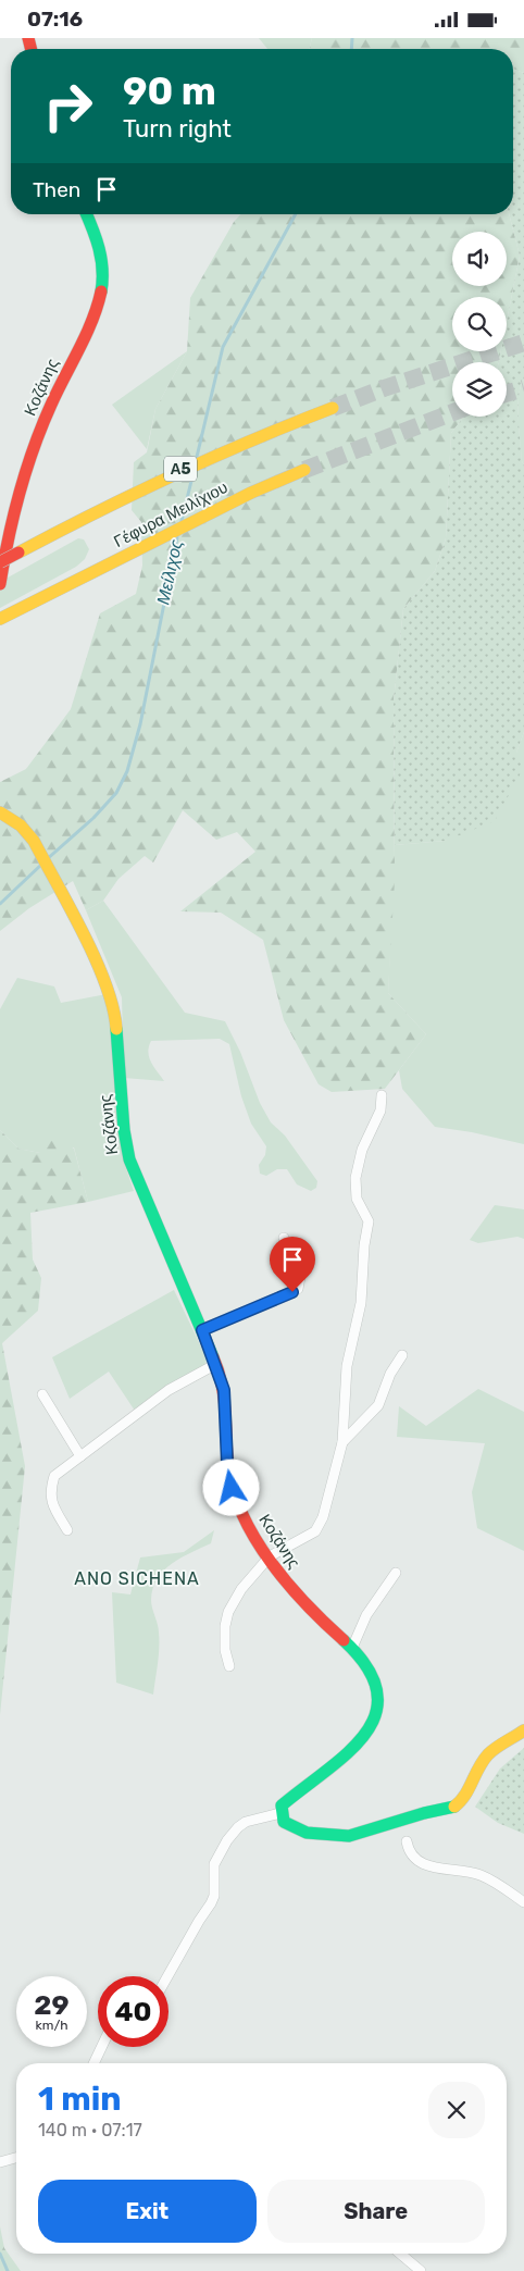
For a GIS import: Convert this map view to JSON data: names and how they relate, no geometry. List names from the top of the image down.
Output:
{
  "streets": {
    "main road": ["Κοζάνης", "Α5", "Γέφυρα Μειλίχιου"]
  },
  "districts": ["ANO SICHENA"],
  "water": ["Μείλιχος"],
  "page": {
    "status": "07:16",
    "turn": ["90 m", "Turn right"],
    "then": "Then",
    "speed": "29 km/h",
    "limit": "40",
    "heading": ["1 min", "140 m · 07:17"],
    "buttons": ["Exit", "Share"]
  }
}
